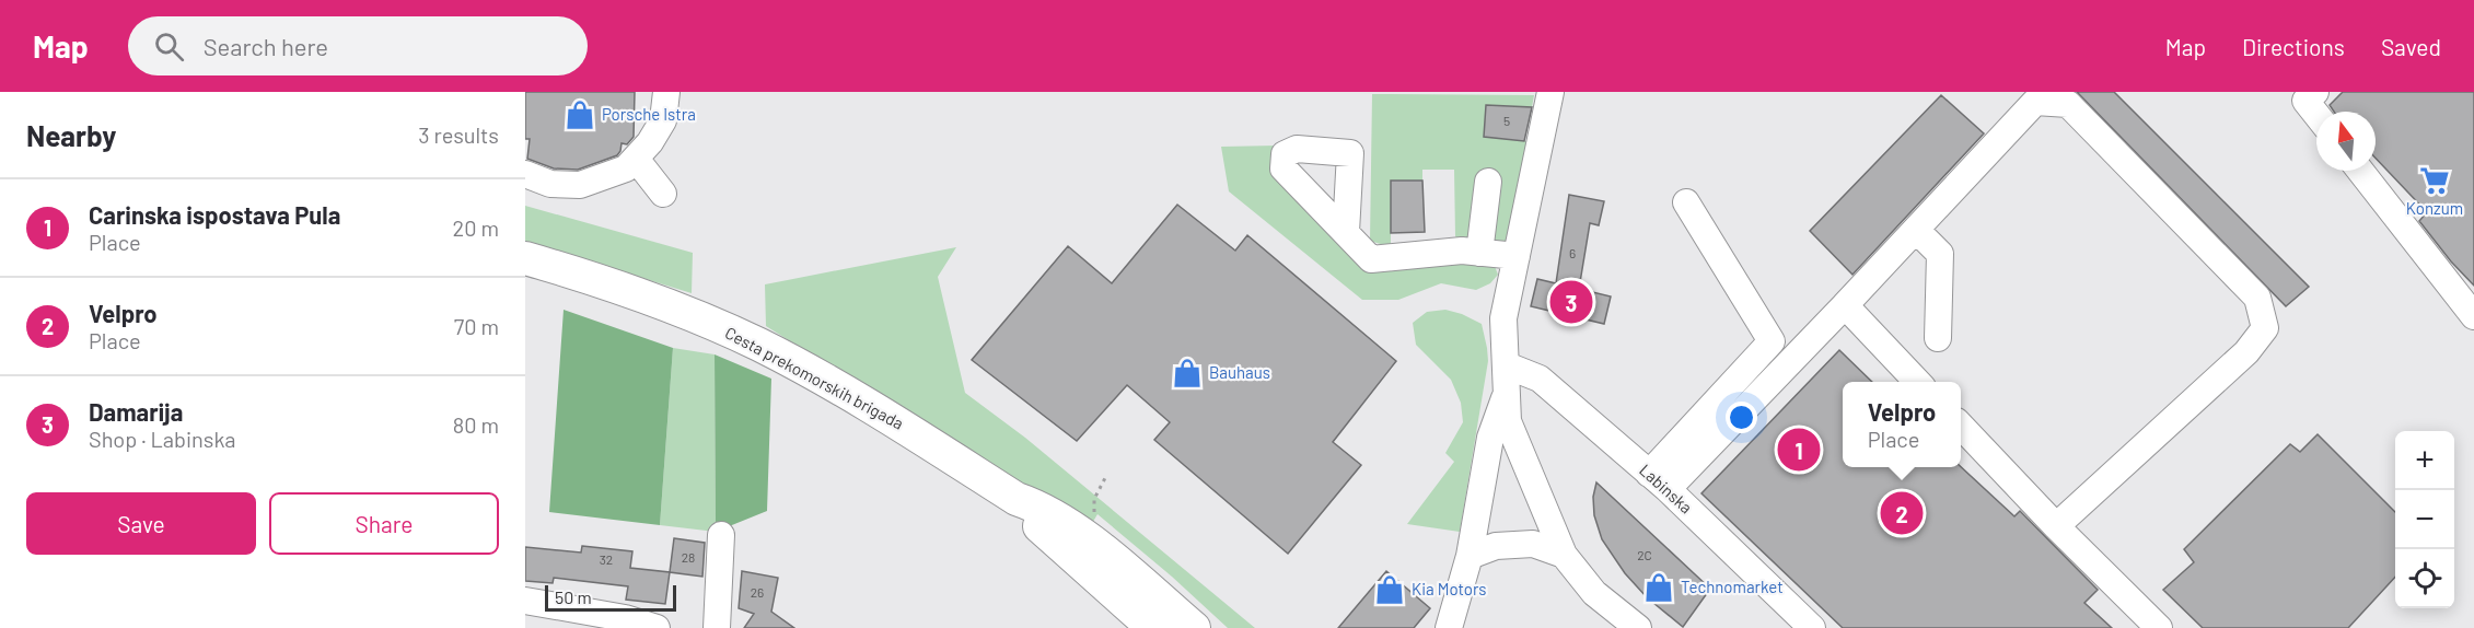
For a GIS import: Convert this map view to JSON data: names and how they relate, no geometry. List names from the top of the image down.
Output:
{
  "streets": {
    "main road": ["Cesta prekomorskih brigada"],
    "street": ["Labinska"]
  },
  "places": {
    "shop": [
      "Porsche Istra",
      "Bauhaus",
      "Technomarket",
      "Kia Motors"
    ],
    "supermarket": ["Konzum"]
  },
  "house_numbers": [
    "5",
    "6",
    "2C",
    "28",
    "32",
    "26"
  ],
  "scale_bar": "50 m",
  "north": "top",
  "page": {
    "header": "Map",
    "search": "Search here",
    "nav": ["Map", "Directions", "Saved"],
    "heading": ["Nearby", "3 results"],
    "list": [
      {
        "mark": "1",
        "name": "Carinska ispostava Pula",
        "note": "Place",
        "value": "20 m"
      },
      {
        "mark": "2",
        "name": "Velpro",
        "note": "Place",
        "value": "70 m"
      },
      {
        "mark": "3",
        "name": "Damarija",
        "note": "Shop · Labinska",
        "value": "80 m"
      }
    ],
    "pins": ["3", "1", "2"],
    "popup": ["Velpro", "Place"],
    "map_buttons": ["+", "−"],
    "buttons": ["Save", "Share"],
    "scale": "50 m"
  }
}
